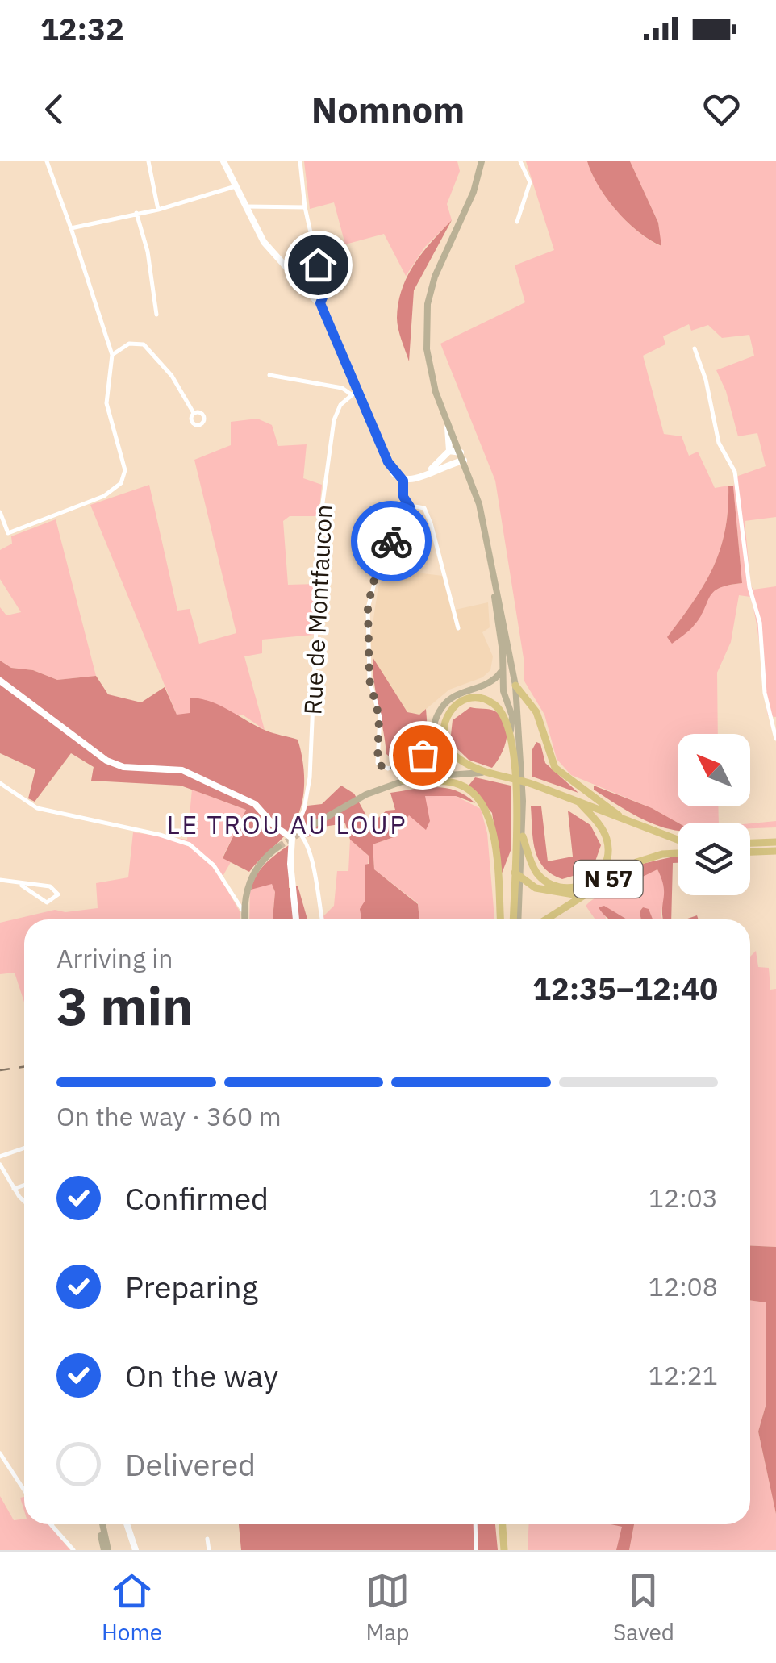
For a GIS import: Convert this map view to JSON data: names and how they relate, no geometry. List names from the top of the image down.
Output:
{
  "streets": {
    "main road": ["N 57"],
    "street": ["Rue de Montfaucon"]
  },
  "districts": ["LE TROU AU LOUP"],
  "north": "top left",
  "page": {
    "status": "12:32",
    "header": "Nomnom",
    "heading": ["3 min", "Arriving in", "12:35–12:40"],
    "bar": "On the way · 360 m",
    "list": [
      ["Confirmed", "12:03"],
      ["Preparing", "12:08"],
      ["On the way", "12:21"],
      "Delivered"
    ],
    "tabs": ["Home", "Map", "Saved"]
  }
}
